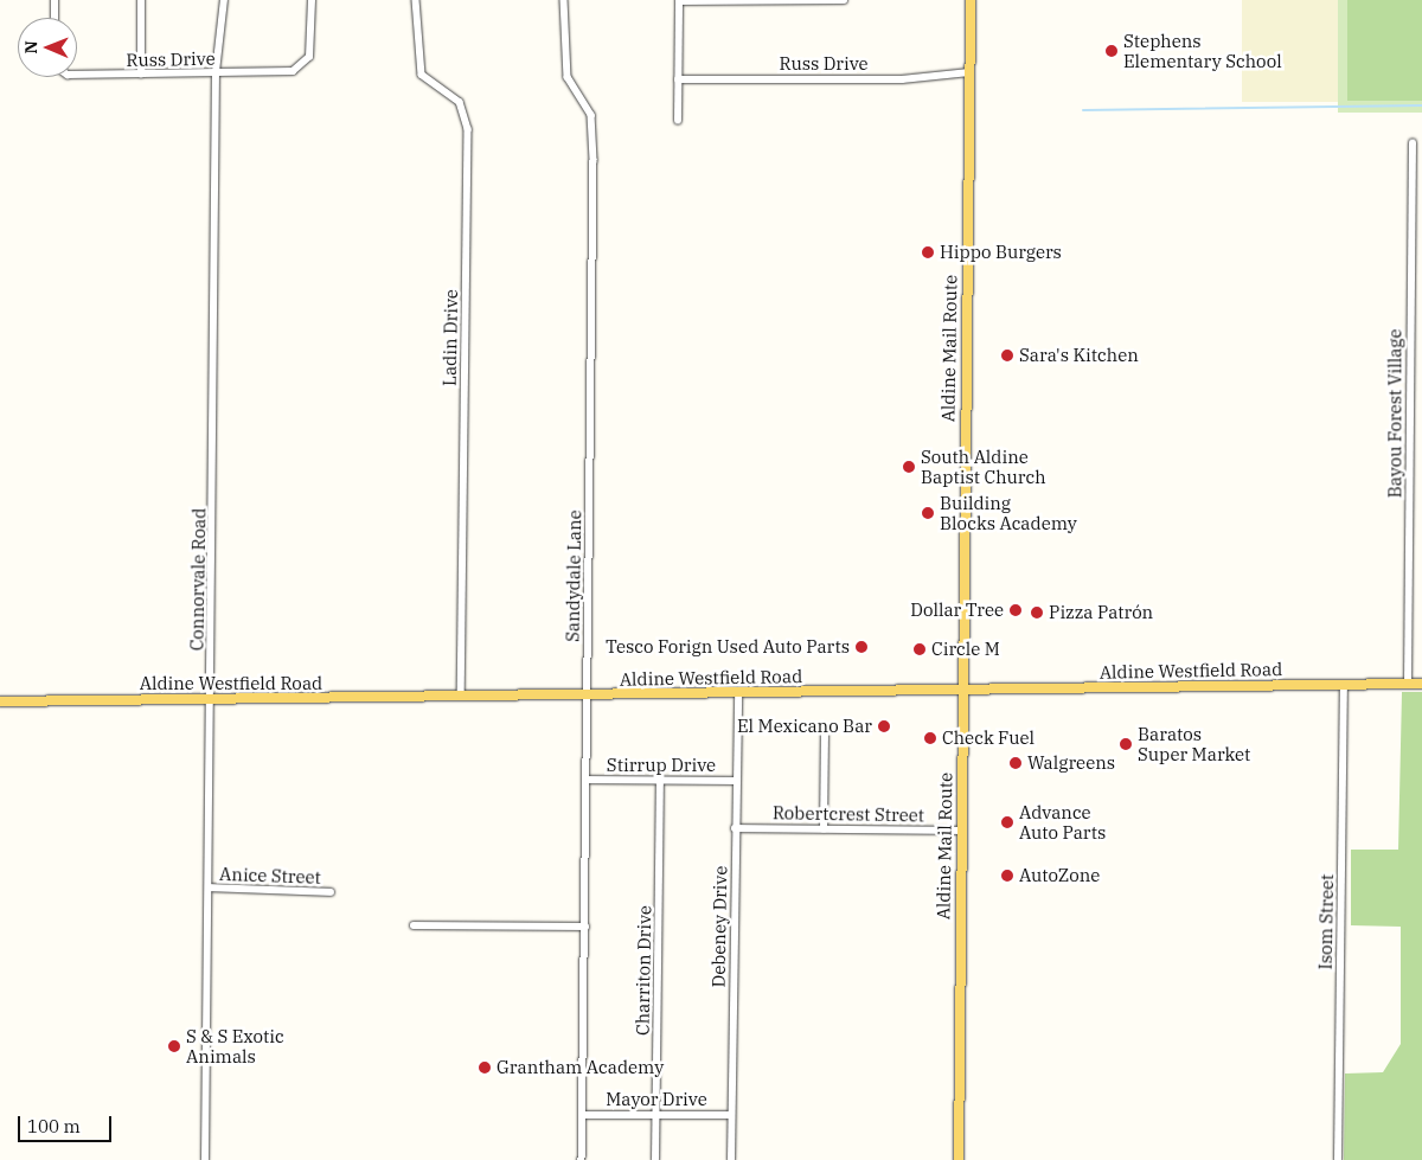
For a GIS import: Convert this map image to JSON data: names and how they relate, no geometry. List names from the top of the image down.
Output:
{
  "streets": {
    "main road": ["Aldine Mail Route", "Aldine Westfield Road"],
    "street": [
      "Russ Drive",
      "Ladin Drive",
      "Bayou Forest Village",
      "Sandydale Lane",
      "Connorvale Road",
      "Stirrup Drive",
      "Robertcrest Street",
      "Anice Street",
      "Isom Street",
      "Debeney Drive",
      "Charriton Drive",
      "Mayor Drive"
    ]
  },
  "crossings": [
    ["Russ Drive", "Aldine Mail Route"],
    ["Russ Drive", "Connorvale Road"],
    ["Ladin Drive", "Aldine Westfield Road"],
    ["Aldine Mail Route", "Aldine Westfield Road"],
    ["Aldine Mail Route", "Robertcrest Street"],
    ["Bayou Forest Village", "Aldine Westfield Road"],
    ["Sandydale Lane", "Aldine Westfield Road"],
    ["Sandydale Lane", "Stirrup Drive"],
    ["Sandydale Lane", "Mayor Drive"],
    ["Connorvale Road", "Aldine Westfield Road"],
    ["Connorvale Road", "Anice Street"],
    ["Aldine Westfield Road", "Isom Street"],
    ["Aldine Westfield Road", "Debeney Drive"],
    ["Stirrup Drive", "Debeney Drive"],
    ["Stirrup Drive", "Charriton Drive"],
    ["Robertcrest Street", "Debeney Drive"],
    ["Debeney Drive", "Mayor Drive"],
    ["Charriton Drive", "Mayor Drive"]
  ],
  "places": [
    "Stephens Elementary School",
    "Hippo Burgers",
    "Sara's Kitchen",
    "South Aldine Baptist Church",
    "Building Blocks Academy",
    "Dollar Tree",
    "Pizza Patrón",
    "Tesco Forign Used Auto Parts",
    "Circle M",
    "El Mexicano Bar",
    "Check Fuel",
    "Baratos Super Market",
    "Walgreens",
    "Advance Auto Parts",
    "AutoZone",
    "S & S Exotic Animals",
    "Grantham Academy"
  ],
  "scale_bar": "100 m",
  "north": "left"
}
